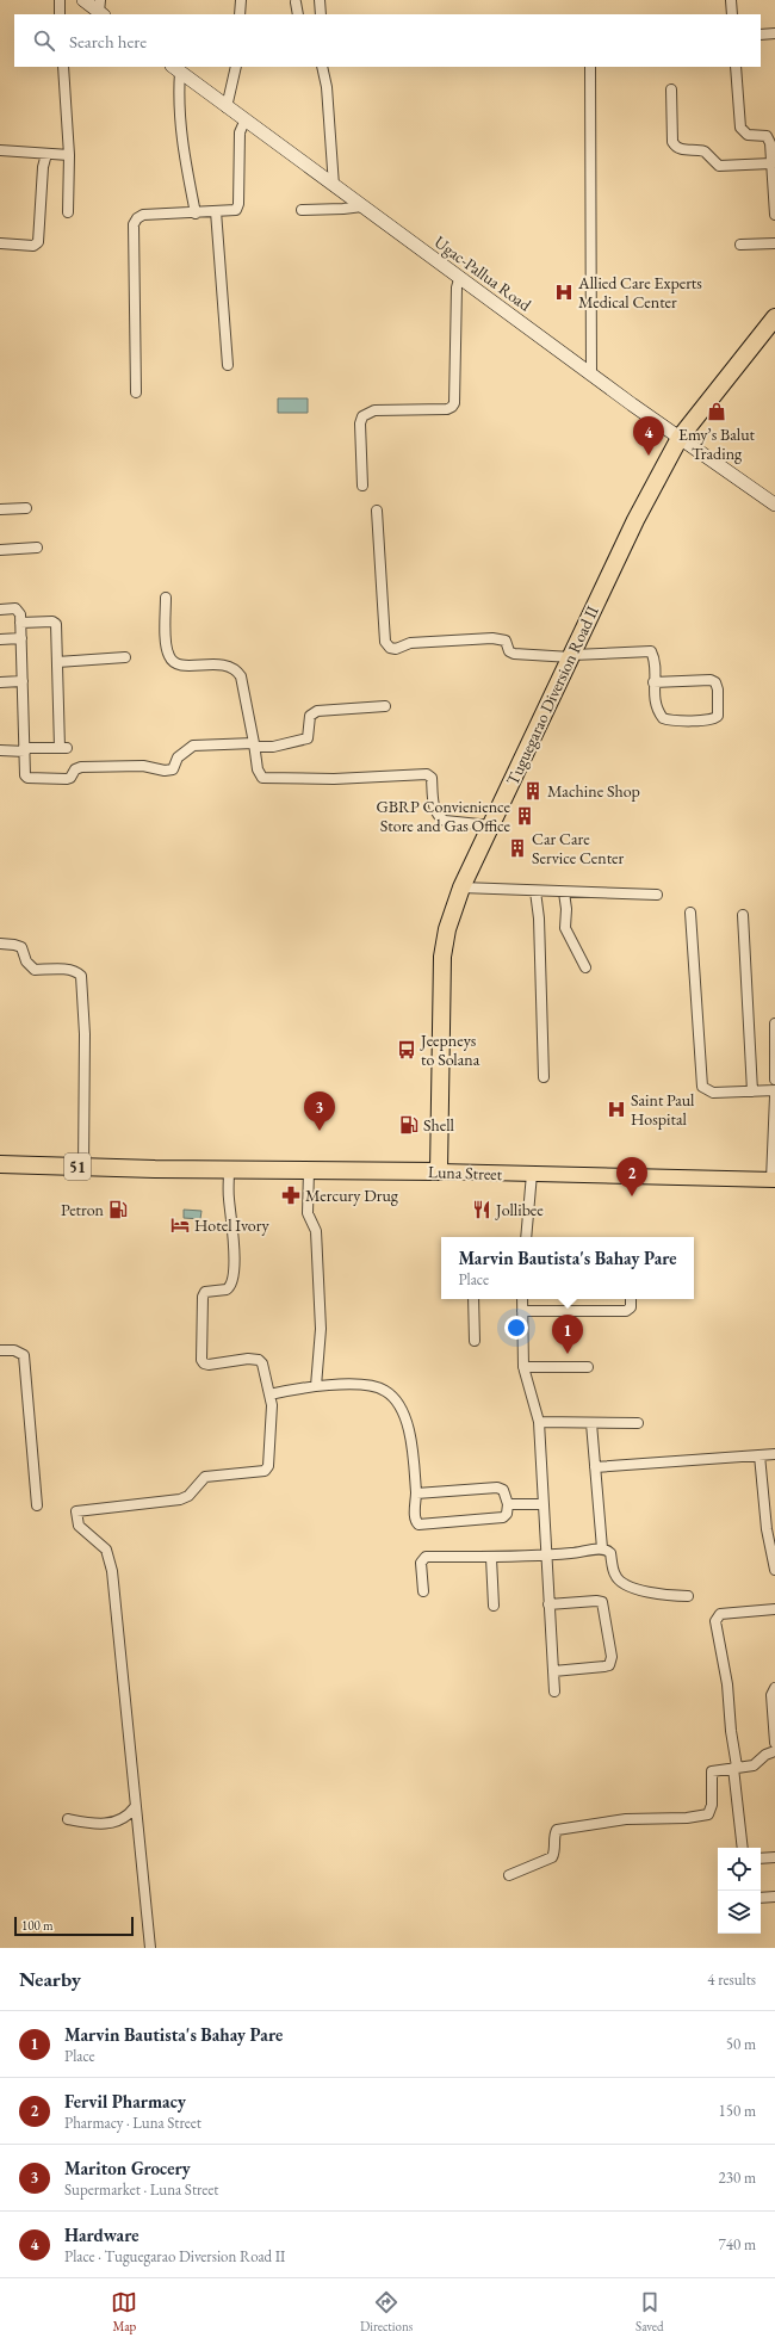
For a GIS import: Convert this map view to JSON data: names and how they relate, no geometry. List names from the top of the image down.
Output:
{
  "streets": {
    "highway": ["Tuguegarao Diversion Road Ⅱ", "51", "Luna Street"],
    "street": ["Ugac-Pallua Road"]
  },
  "crossings": [
    ["Ugac-Pallua Road", "Tuguegarao Diversion Road Ⅱ"],
    ["Tuguegarao Diversion Road Ⅱ", "Luna Street"],
    ["51", "Luna Street"]
  ],
  "places": {
    "hospital": ["Allied Care Experts Medical Center", "Saint Paul Hospital"],
    "shop": ["Emy’s Balut Trading"],
    "building": ["Machine Shop", "GBRP Convienience Store and Gas Office", "Car Care Service Center"],
    "bus stop": ["Jeepneys to Solana"],
    "fuel station": ["Shell", "Petron"],
    "pharmacy": ["Mercury Drug"],
    "restaurant": ["Jollibee"],
    "hotel": ["Hotel Ivory"]
  },
  "scale_bar": "100 m",
  "page": {
    "search": "Search here",
    "pins": [
      "4",
      "3",
      "2",
      "1"
    ],
    "popup": ["Marvin Bautista's Bahay Pare", "Place"],
    "scale": "100 m",
    "heading": ["Nearby", "4 results"],
    "list": [
      {
        "mark": "1",
        "name": "Marvin Bautista's Bahay Pare",
        "note": "Place",
        "value": "50 m"
      },
      {
        "mark": "2",
        "name": "Fervil Pharmacy",
        "note": "Pharmacy · Luna Street",
        "value": "150 m"
      },
      {
        "mark": "3",
        "name": "Mariton Grocery",
        "note": "Supermarket · Luna Street",
        "value": "230 m"
      },
      {
        "mark": "4",
        "name": "Hardware",
        "note": "Place · Tuguegarao Diversion Road Ⅱ",
        "value": "740 m"
      }
    ],
    "nav": ["Map", "Directions", "Saved"]
  }
}
